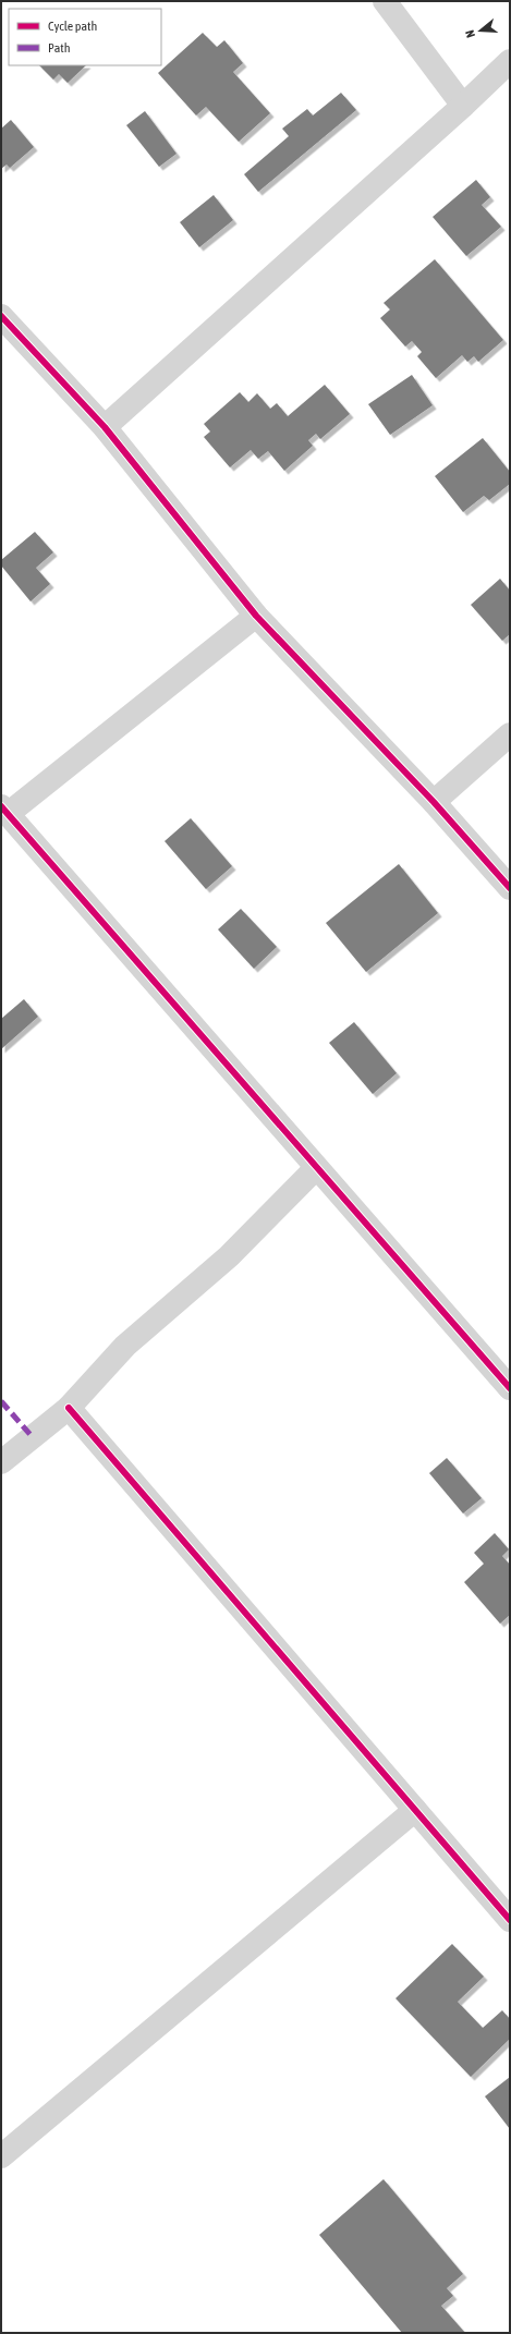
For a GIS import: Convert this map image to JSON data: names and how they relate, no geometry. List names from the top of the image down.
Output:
{
  "legend": ["Cycle path", "Path"],
  "north": "left"
}
